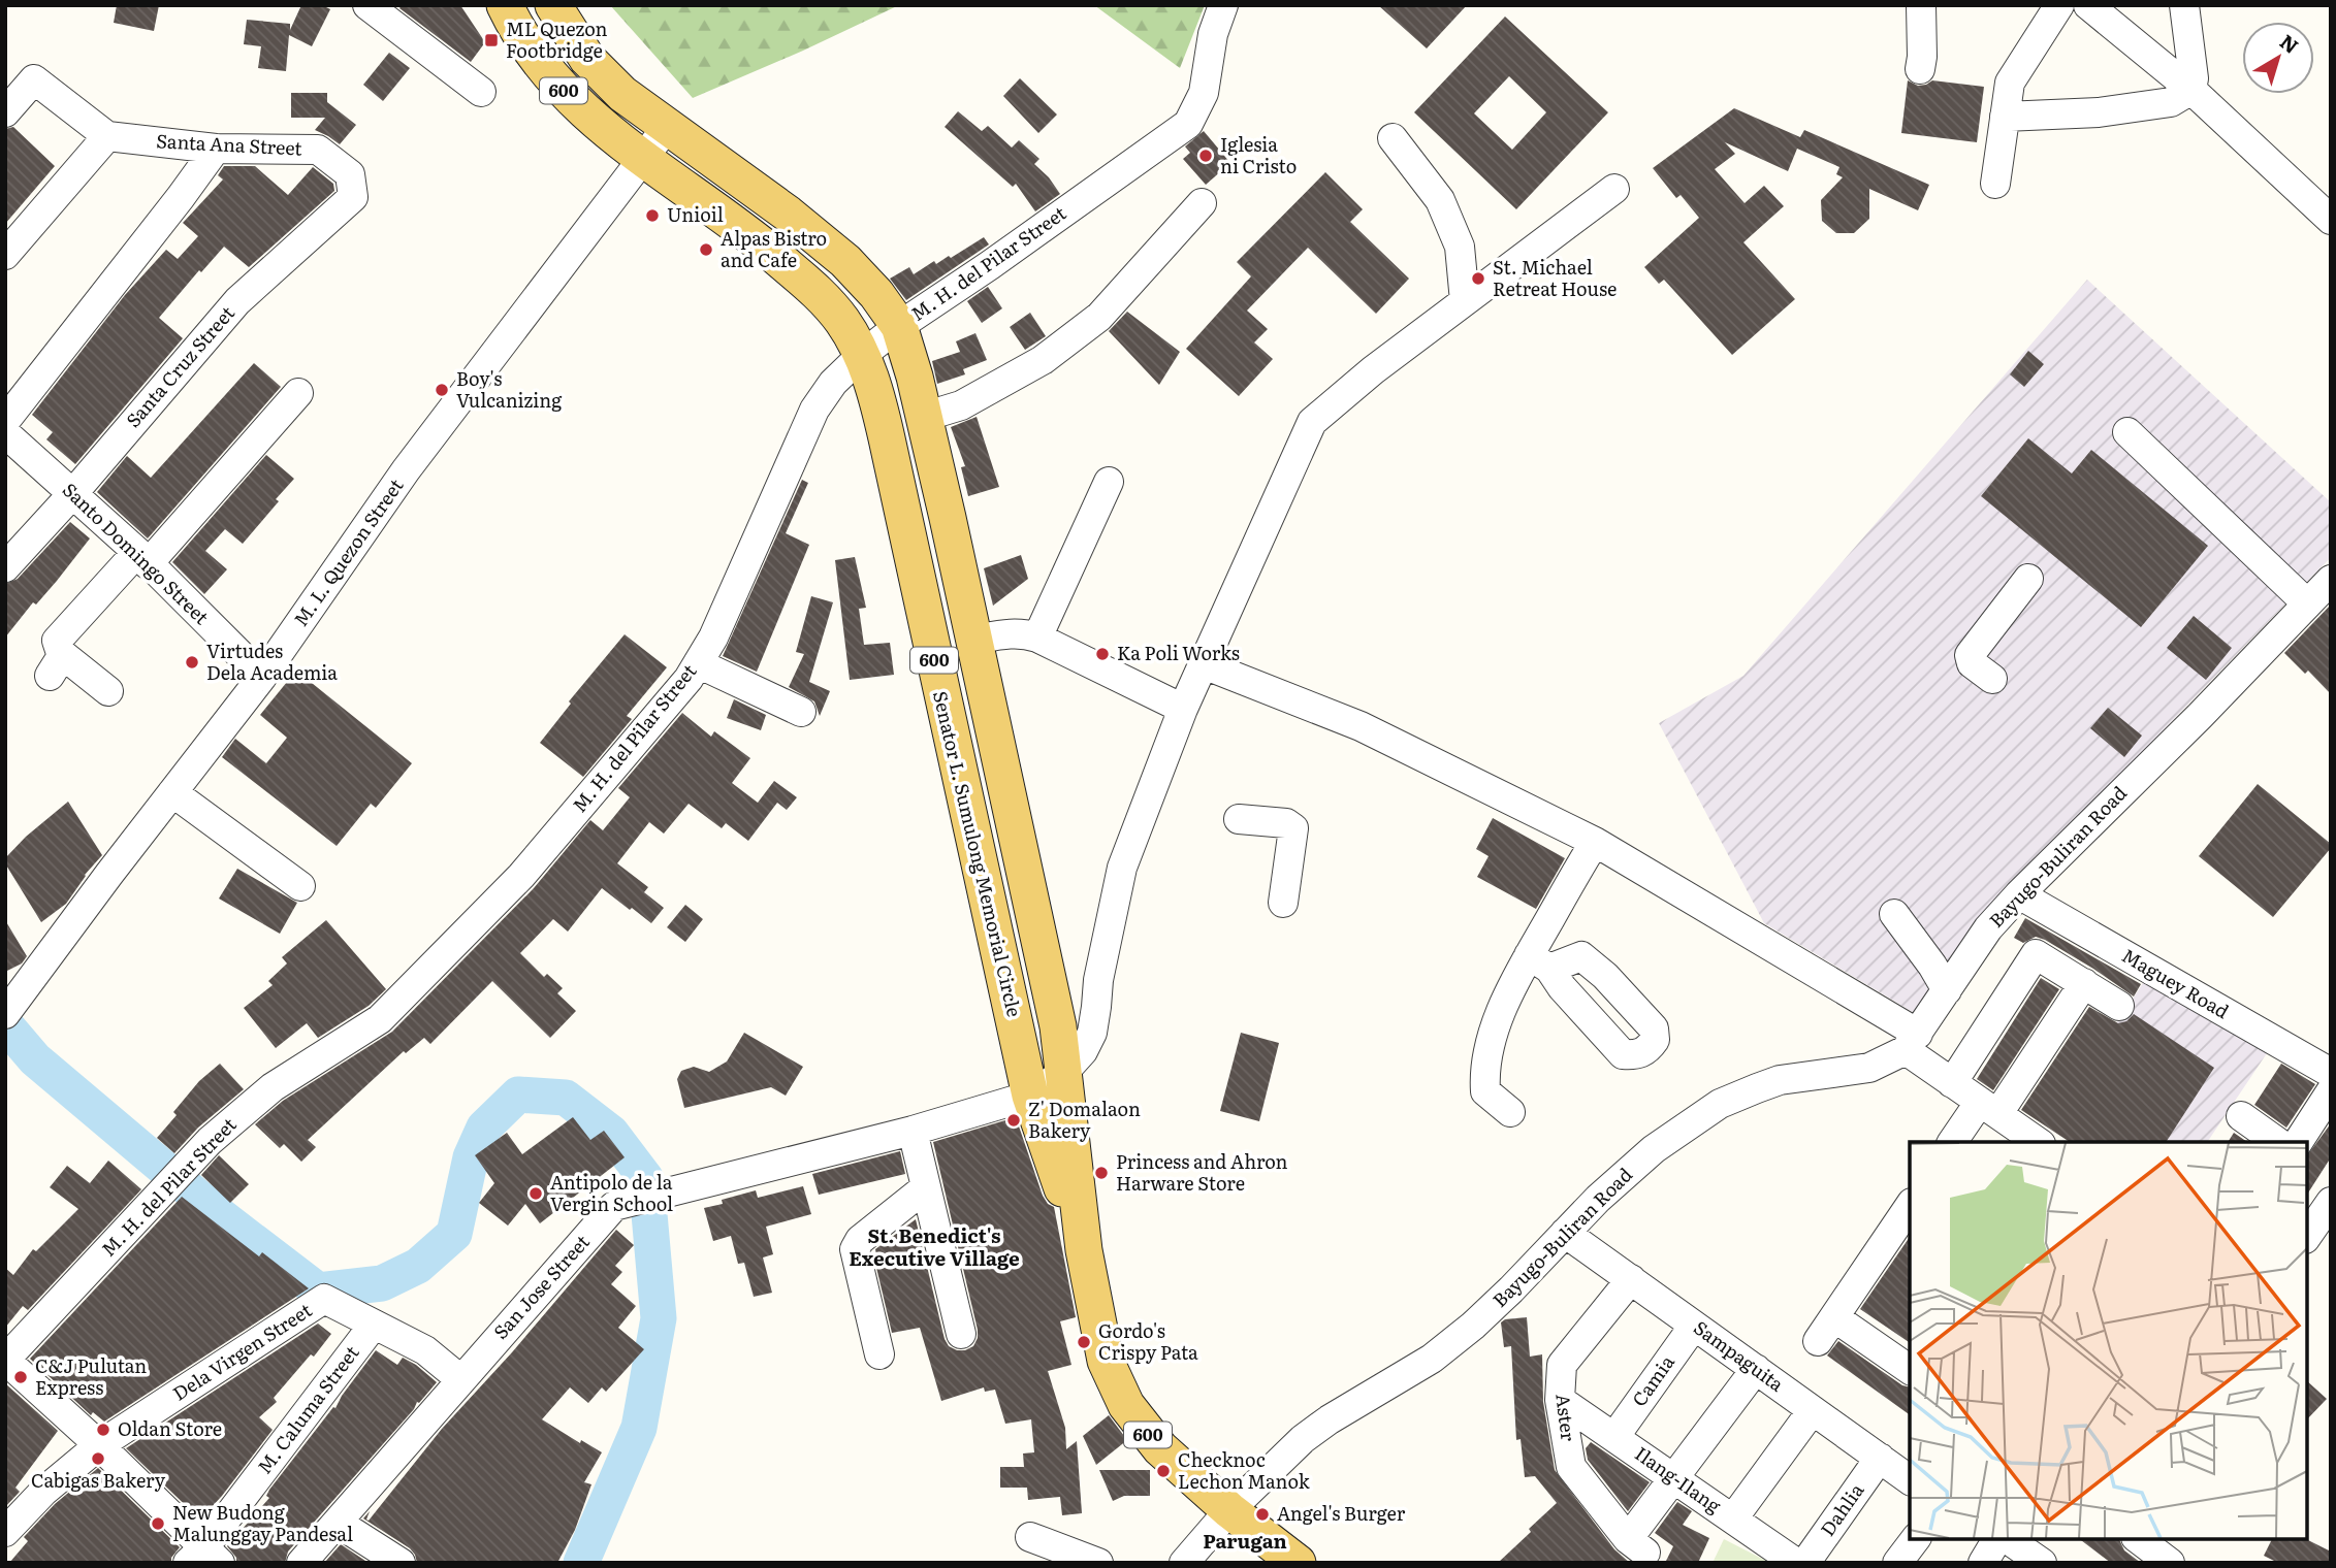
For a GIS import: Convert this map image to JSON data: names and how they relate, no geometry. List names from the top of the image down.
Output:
{
  "streets": {
    "main road": ["600", "Senator L. Sumulong Memorial Circle"],
    "street": [
      "Santa Ana Street",
      "M. H. del Pilar Street",
      "Santa Cruz Street",
      "M. L. Quezon Street",
      "Santo Domingo Street",
      "Bayugo-Buliran Road",
      "Maguey Road",
      "San Jose Street",
      "Dela Virgen Street",
      "Sampaguita",
      "Camia",
      "M. Caluma Street",
      "Aster",
      "Ilang-Ilang",
      "Dahlia"
    ]
  },
  "crossings": [
    ["Santa Ana Street", "Santa Cruz Street"],
    ["M. H. del Pilar Street", "Senator L. Sumulong Memorial Circle"],
    ["Santa Cruz Street", "Santo Domingo Street"],
    ["M. L. Quezon Street", "Santo Domingo Street"],
    ["M. L. Quezon Street", "Senator L. Sumulong Memorial Circle"],
    ["Senator L. Sumulong Memorial Circle", "Bayugo-Buliran Road"],
    ["Senator L. Sumulong Memorial Circle", "San Jose Street"],
    ["Bayugo-Buliran Road", "Maguey Road"],
    ["Bayugo-Buliran Road", "Sampaguita"],
    ["San Jose Street", "Dela Virgen Street"],
    ["Dela Virgen Street", "M. Caluma Street"],
    ["Sampaguita", "Camia"],
    ["Sampaguita", "Aster"],
    ["Sampaguita", "Dahlia"],
    ["Camia", "Ilang-Ilang"],
    ["Aster", "Ilang-Ilang"]
  ],
  "districts": ["St. Benedict's Executive Village", "Parugan"],
  "places": {
    "transit": ["ML Quezon Footbridge"],
    "other": [
      "Iglesia ni Cristo",
      "Unioil",
      "Alpas Bistro and Cafe",
      "St. Michael Retreat House",
      "Boy's Vulcanizing",
      "Ka Poli Works",
      "Virtudes Dela Academia",
      "Z' Domalaon Bakery",
      "Princess and Ahron Harware Store",
      "Antipolo de la Vergin School",
      "Gordo's Crispy Pata",
      "C&J Pulutan Express",
      "Oldan Store",
      "Cabigas Bakery",
      "Checknoc Lechon Manok",
      "Angel's Burger",
      "New Budong Malunggay Pandesal"
    ]
  },
  "north": "top right"
}
